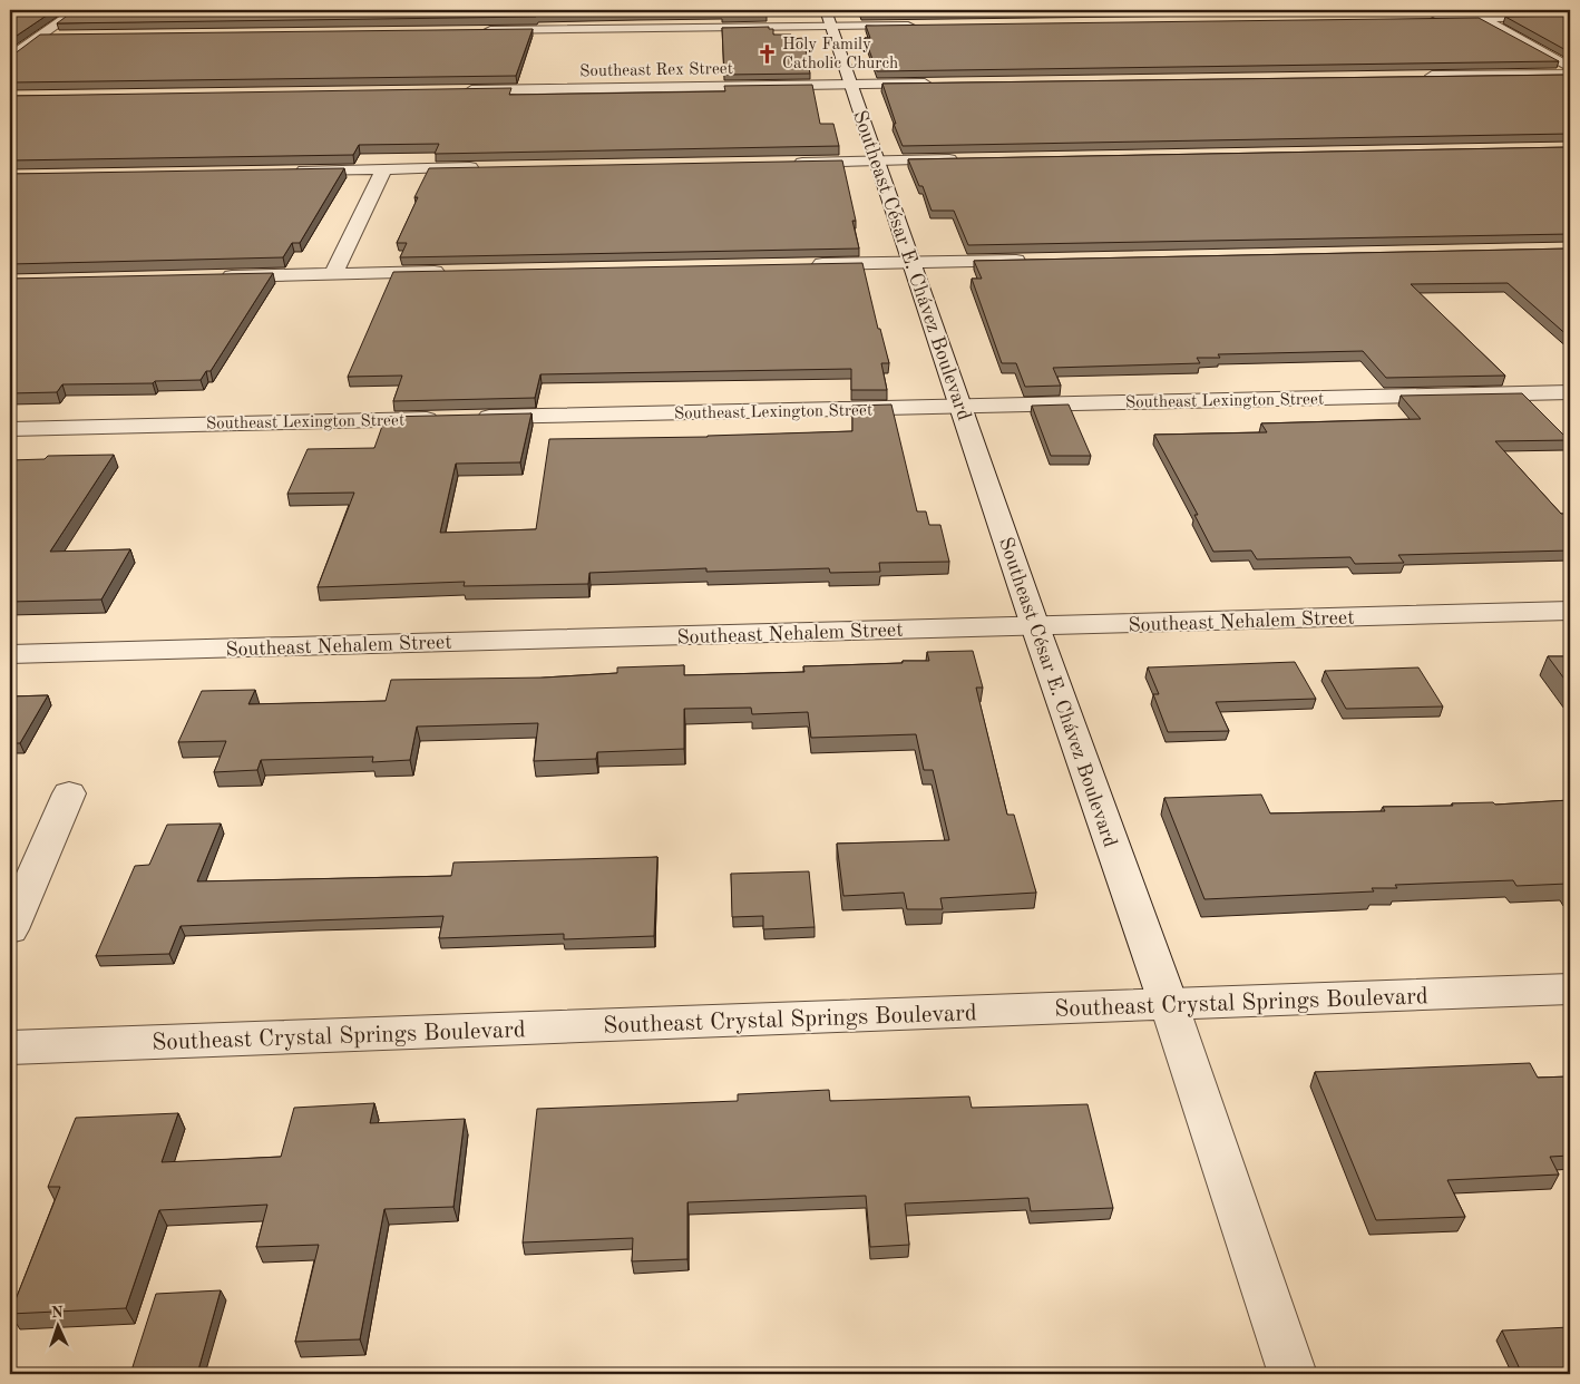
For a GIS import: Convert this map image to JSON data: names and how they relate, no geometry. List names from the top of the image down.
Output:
{
  "streets": {
    "street": [
      "Southeast Rex Street",
      "Southeast César E. Chávez Boulevard",
      "Southeast Lexington Street",
      "Southeast Nehalem Street",
      "Southeast Crystal Springs Boulevard"
    ]
  },
  "crossings": [
    ["Southeast Rex Street", "Southeast César E. Chávez Boulevard"],
    ["Southeast César E. Chávez Boulevard", "Southeast Lexington Street"],
    ["Southeast César E. Chávez Boulevard", "Southeast Nehalem Street"],
    ["Southeast César E. Chávez Boulevard", "Southeast Crystal Springs Boulevard"]
  ],
  "places": {
    "church": ["Holy Family Catholic Church"]
  },
  "north": "top"
}
